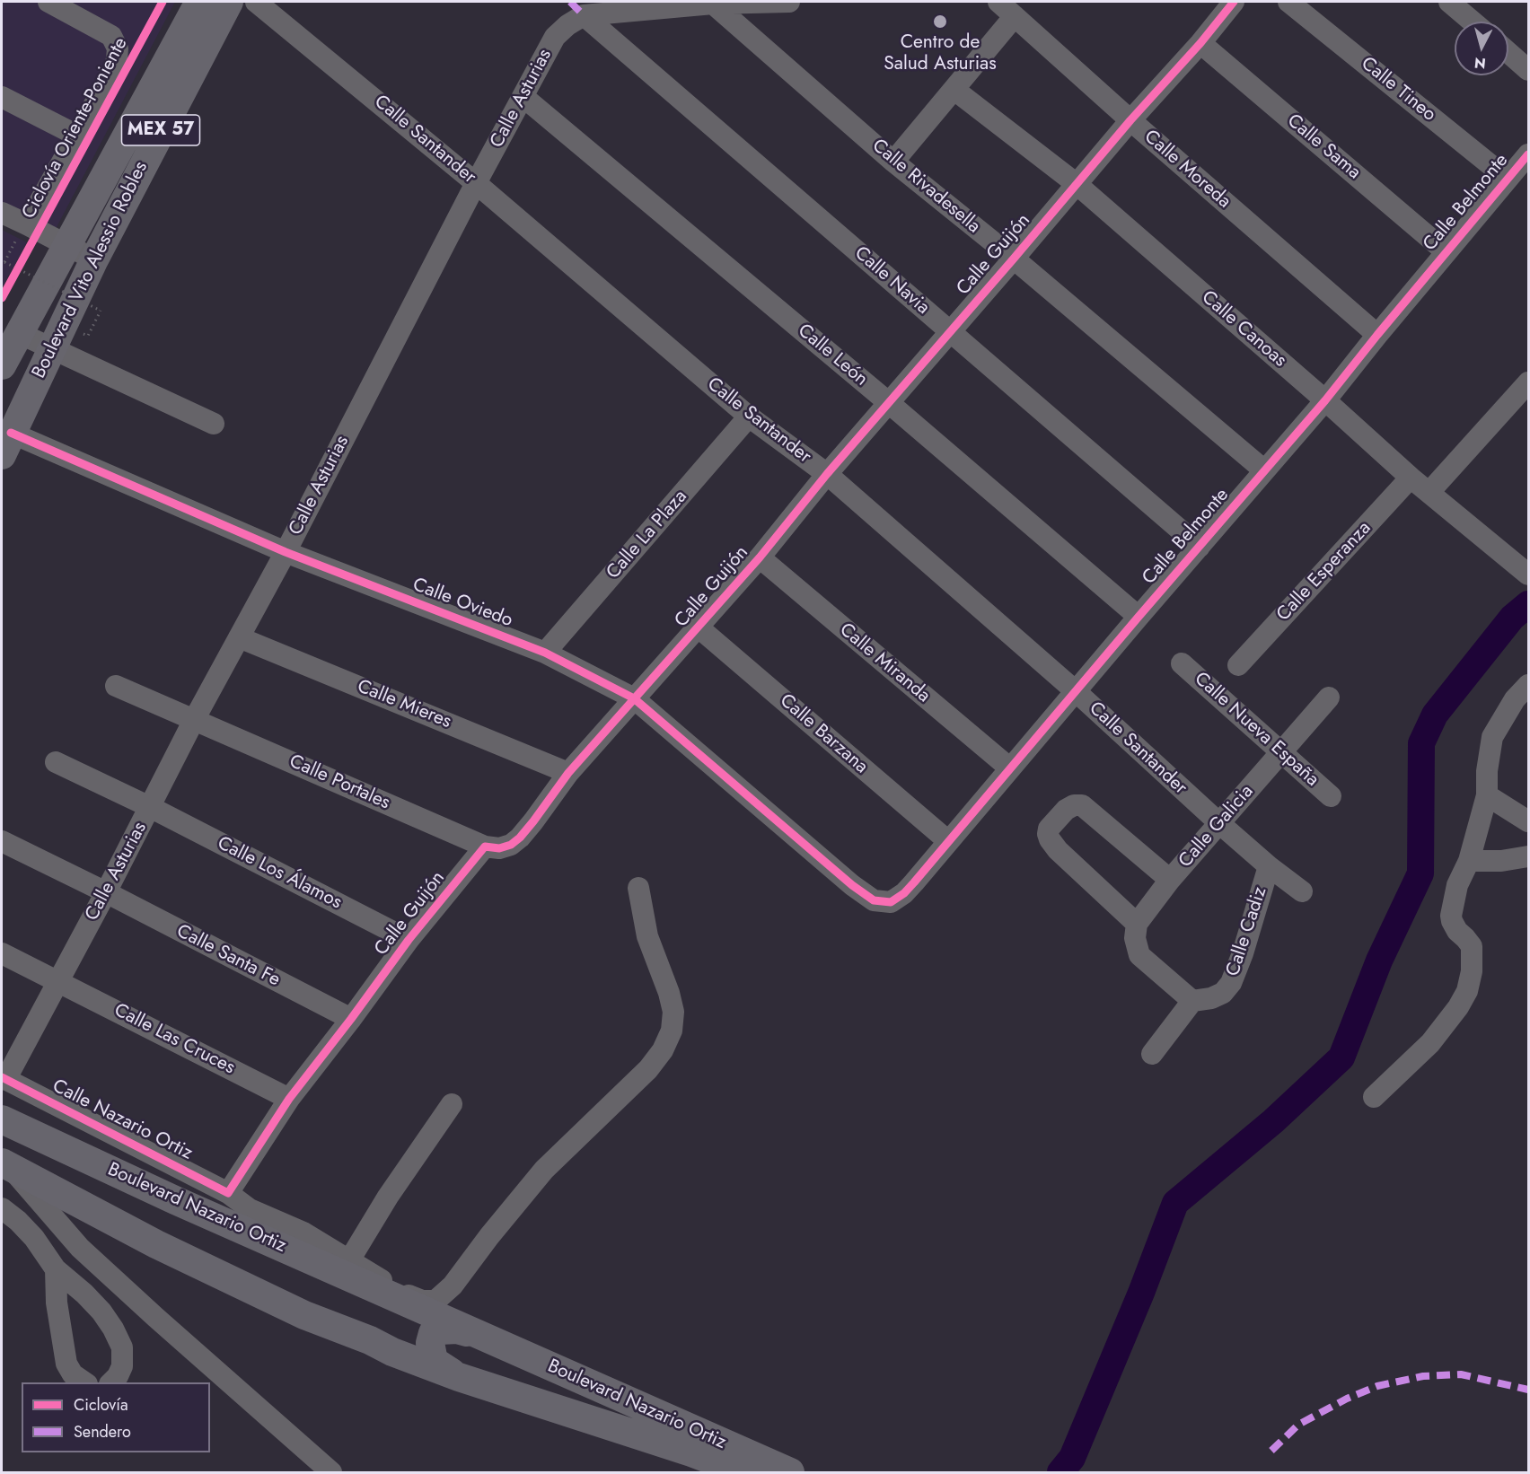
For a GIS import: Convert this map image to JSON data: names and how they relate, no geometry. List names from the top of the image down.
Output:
{
  "streets": {
    "main road": ["MEX 57", "Boulevard Vito Alessio Robles", "Boulevard Nazario Ortiz"],
    "street": [
      "Calle Tineo",
      "Calle Asturias",
      "Calle Santander",
      "Calle Sama",
      "Calle Moreda",
      "Calle Rivadesella",
      "Calle Belmonte",
      "Calle Guijón",
      "Calle Navia",
      "Calle Canoas",
      "Calle León",
      "Calle La Plaza",
      "Calle Esperanza",
      "Calle Oviedo",
      "Calle Miranda",
      "Calle Mieres",
      "Calle Nueva España",
      "Calle Barzana",
      "Calle Portales",
      "Calle Galicia",
      "Calle Los Álamos",
      "Calle Cadiz",
      "Calle Santa Fe",
      "Calle Las Cruces",
      "Calle Nazario Ortiz"
    ],
    "cycle path": ["Ciclovía Oriente-Poniente"]
  },
  "crossings": [
    ["Calle Tineo", "Calle Belmonte"],
    ["Calle Asturias", "Calle Santander"],
    ["Calle Asturias", "Calle Navia"],
    ["Calle Asturias", "Calle León"],
    ["Calle Asturias", "Calle Oviedo"],
    ["Calle Asturias", "Calle Mieres"],
    ["Calle Asturias", "Calle Portales"],
    ["Calle Asturias", "Calle Los Álamos"],
    ["Calle Asturias", "Calle Santa Fe"],
    ["Calle Asturias", "Calle Las Cruces"],
    ["Calle Asturias", "Calle Nazario Ortiz"],
    ["Calle Santander", "Calle Belmonte"],
    ["Calle Santander", "Calle Guijón"],
    ["Calle Santander", "Calle La Plaza"],
    ["Calle Santander", "Calle Galicia"],
    ["Calle Santander", "Calle Cadiz"],
    ["Calle Sama", "Calle Belmonte"],
    ["Calle Sama", "Calle Guijón"],
    ["Calle Moreda", "Calle Belmonte"],
    ["Calle Moreda", "Calle Guijón"],
    ["Calle Rivadesella", "Calle Belmonte"],
    ["Calle Rivadesella", "Calle Guijón"],
    ["Calle Belmonte", "Calle Navia"],
    ["Calle Belmonte", "Calle Canoas"],
    ["Calle Belmonte", "Calle León"],
    ["Calle Belmonte", "Calle Oviedo"],
    ["Calle Belmonte", "Calle Miranda"],
    ["Calle Belmonte", "Calle Barzana"],
    ["Calle Guijón", "Calle Navia"],
    ["Calle Guijón", "Calle Canoas"],
    ["Calle Guijón", "Calle León"],
    ["Calle Guijón", "Calle Oviedo"],
    ["Calle Guijón", "Calle Miranda"],
    ["Calle Guijón", "Calle Mieres"],
    ["Calle Guijón", "Calle Barzana"],
    ["Calle Guijón", "Calle Portales"],
    ["Calle Guijón", "Calle Los Álamos"],
    ["Calle Guijón", "Calle Santa Fe"],
    ["Calle Guijón", "Calle Las Cruces"],
    ["Calle Guijón", "Calle Nazario Ortiz"],
    ["Boulevard Vito Alessio Robles", "Calle Oviedo"],
    ["Calle Canoas", "Calle Esperanza"],
    ["Calle La Plaza", "Calle Oviedo"],
    ["Calle Nueva España", "Calle Galicia"]
  ],
  "places": ["Centro de Salud Asturias"],
  "legend": ["Ciclovía", "Sendero"],
  "north": "bottom"
}
